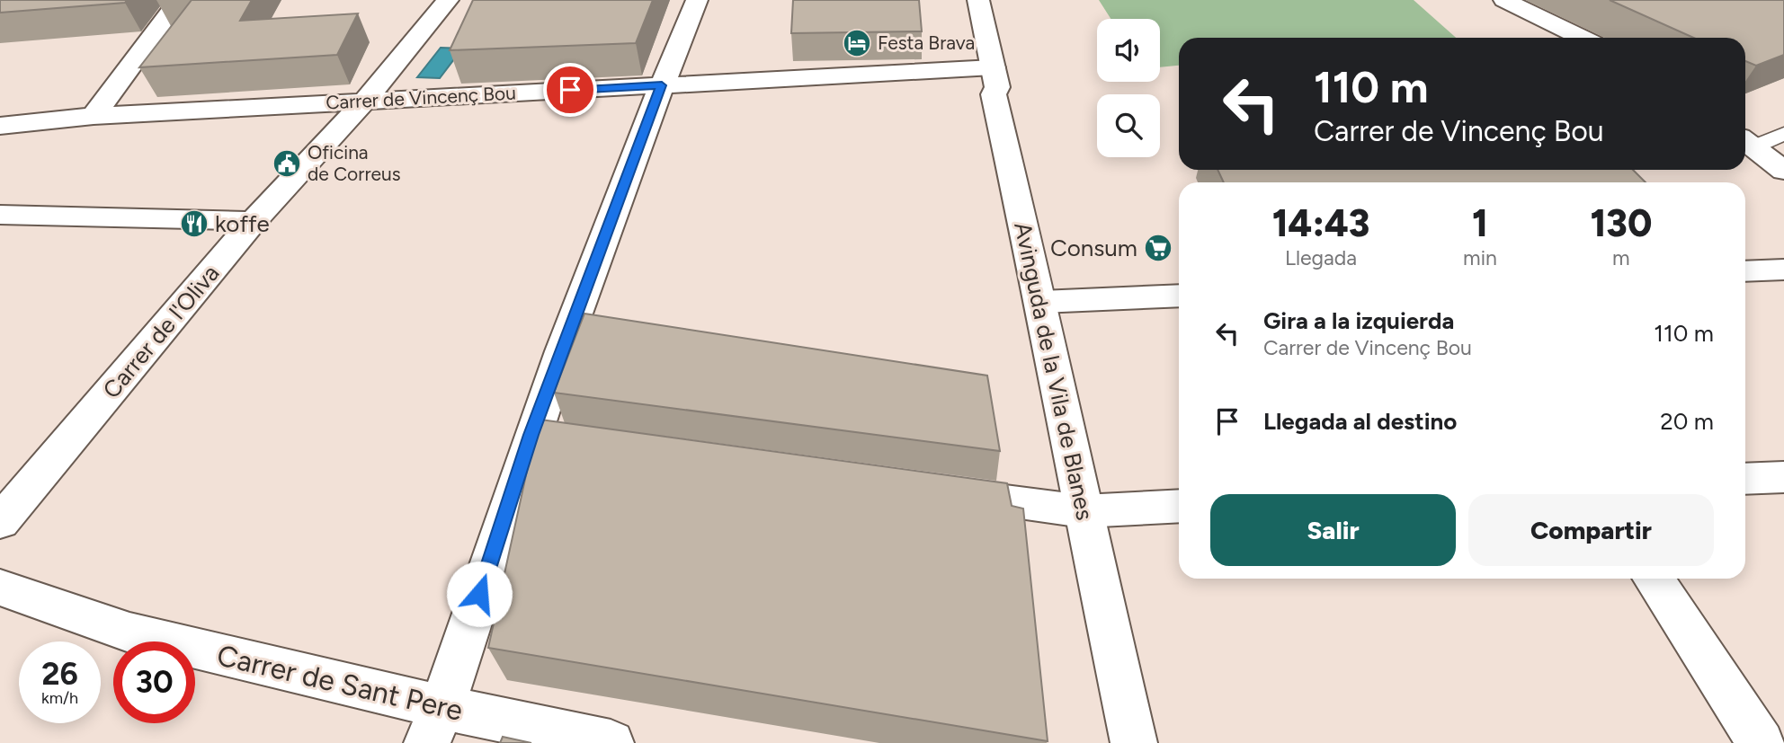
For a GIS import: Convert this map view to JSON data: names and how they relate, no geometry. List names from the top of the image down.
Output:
{
  "streets": {
    "street": [
      "Carrer de Vincenç Bou",
      "Carrer de l'Oliva",
      "Avinguda de la Vila de Blanes",
      "Carrer de Sant Pere"
    ]
  },
  "crossings": [
    ["Carrer de Vincenç Bou", "Carrer de l'Oliva"],
    ["Carrer de Vincenç Bou", "Avinguda de la Vila de Blanes"]
  ],
  "places": {
    "hotel": ["Festa Brava"],
    "public building": ["Oficina de Correus"],
    "restaurant": ["koffe"],
    "supermarket": ["Consum"]
  },
  "page": {
    "turn": ["110 m", "Carrer de Vincenç Bou"],
    "eta": [
      "14:43",
      "Llegada",
      "1",
      "min",
      "130",
      "m"
    ],
    "list": [
      {
        "name": "Gira a la izquierda",
        "note": "Carrer de Vincenç Bou",
        "value": "110 m"
      },
      {
        "name": "Llegada al destino",
        "value": "20 m"
      }
    ],
    "buttons": ["Salir", "Compartir"],
    "speed": "26 km/h",
    "limit": "30"
  }
}
